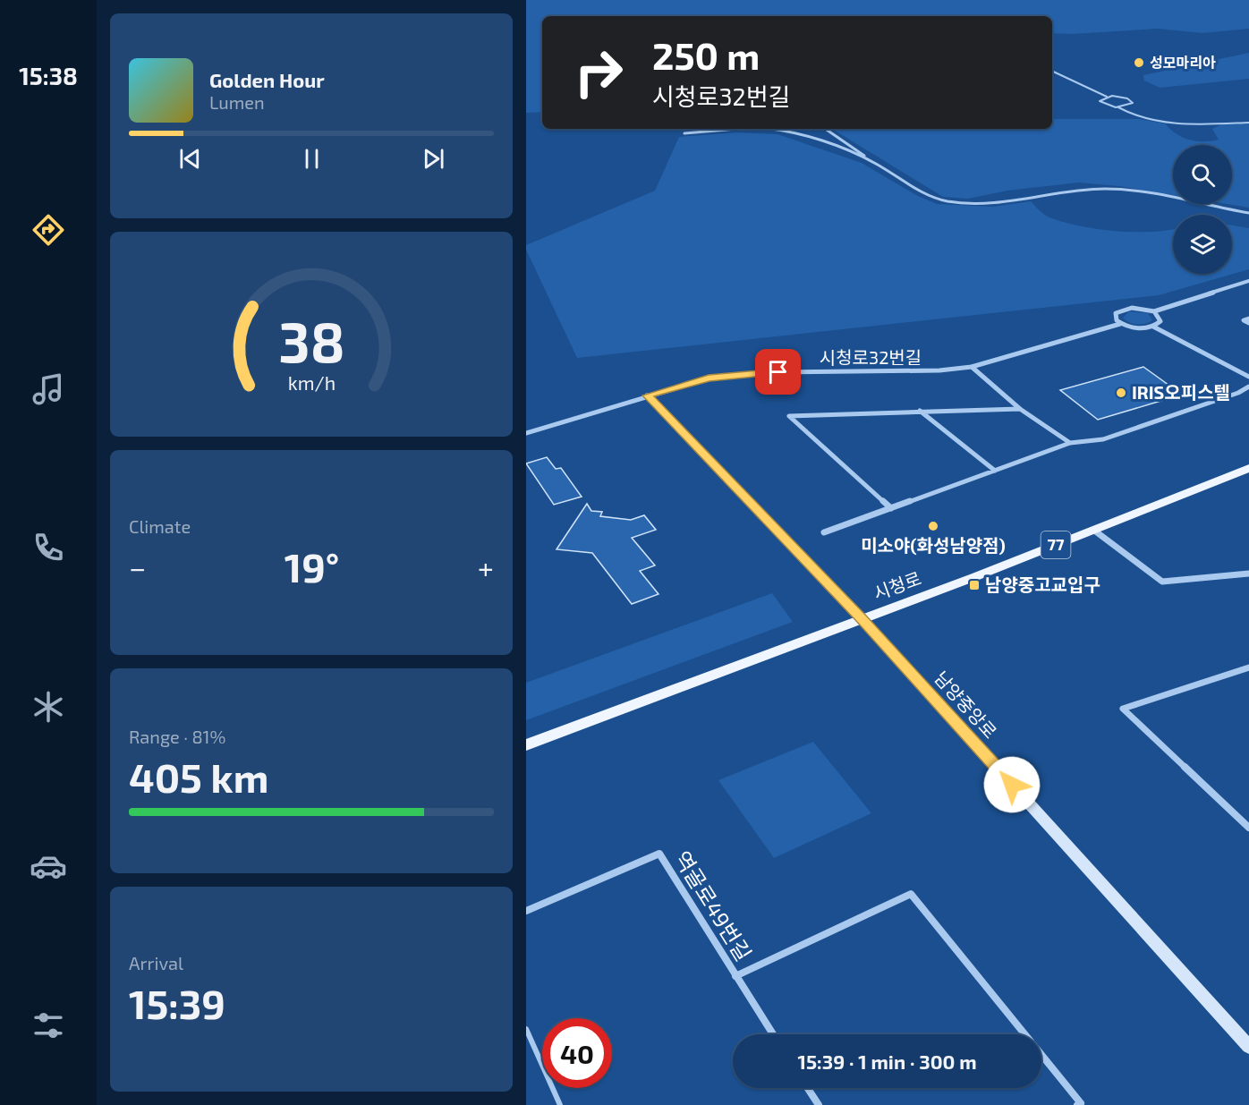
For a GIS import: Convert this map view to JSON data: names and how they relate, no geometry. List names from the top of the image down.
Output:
{
  "streets": {
    "main road": ["77", "시청로"],
    "street": ["시청로32번길", "남양중앙로", "역골로49번길"]
  },
  "crossings": [
    ["시청로32번길", "남양중앙로"],
    ["시청로", "남양중앙로"]
  ],
  "places": {
    "other": ["성모마리아", "IRIS오피스텔", "미소야(화성남양점)"],
    "transit": ["남양중고교입구"]
  },
  "page": {
    "tabs": "15:38",
    "turn": ["250 m", "시청로32번길"],
    "song": ["Golden Hour", "Lumen"],
    "tile": [
      "Climate",
      ["Range · 81%", "405 km"],
      ["Arrival", "15:39"]
    ],
    "heat": ["−", "19°", "+"],
    "limit": "40",
    "trip": "15:39 · 1 min · 300 m",
    "gauge": ["38", "km/h"]
  }
}
